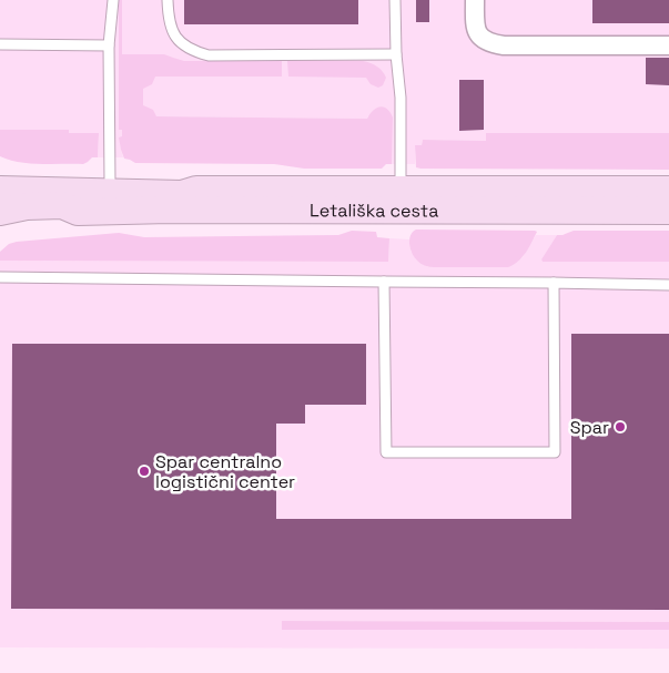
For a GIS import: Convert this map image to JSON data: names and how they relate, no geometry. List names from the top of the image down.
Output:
{
  "streets": {
    "main road": ["Letališka cesta"]
  },
  "places": ["Spar", "Spar centralno logistični center"]
}
